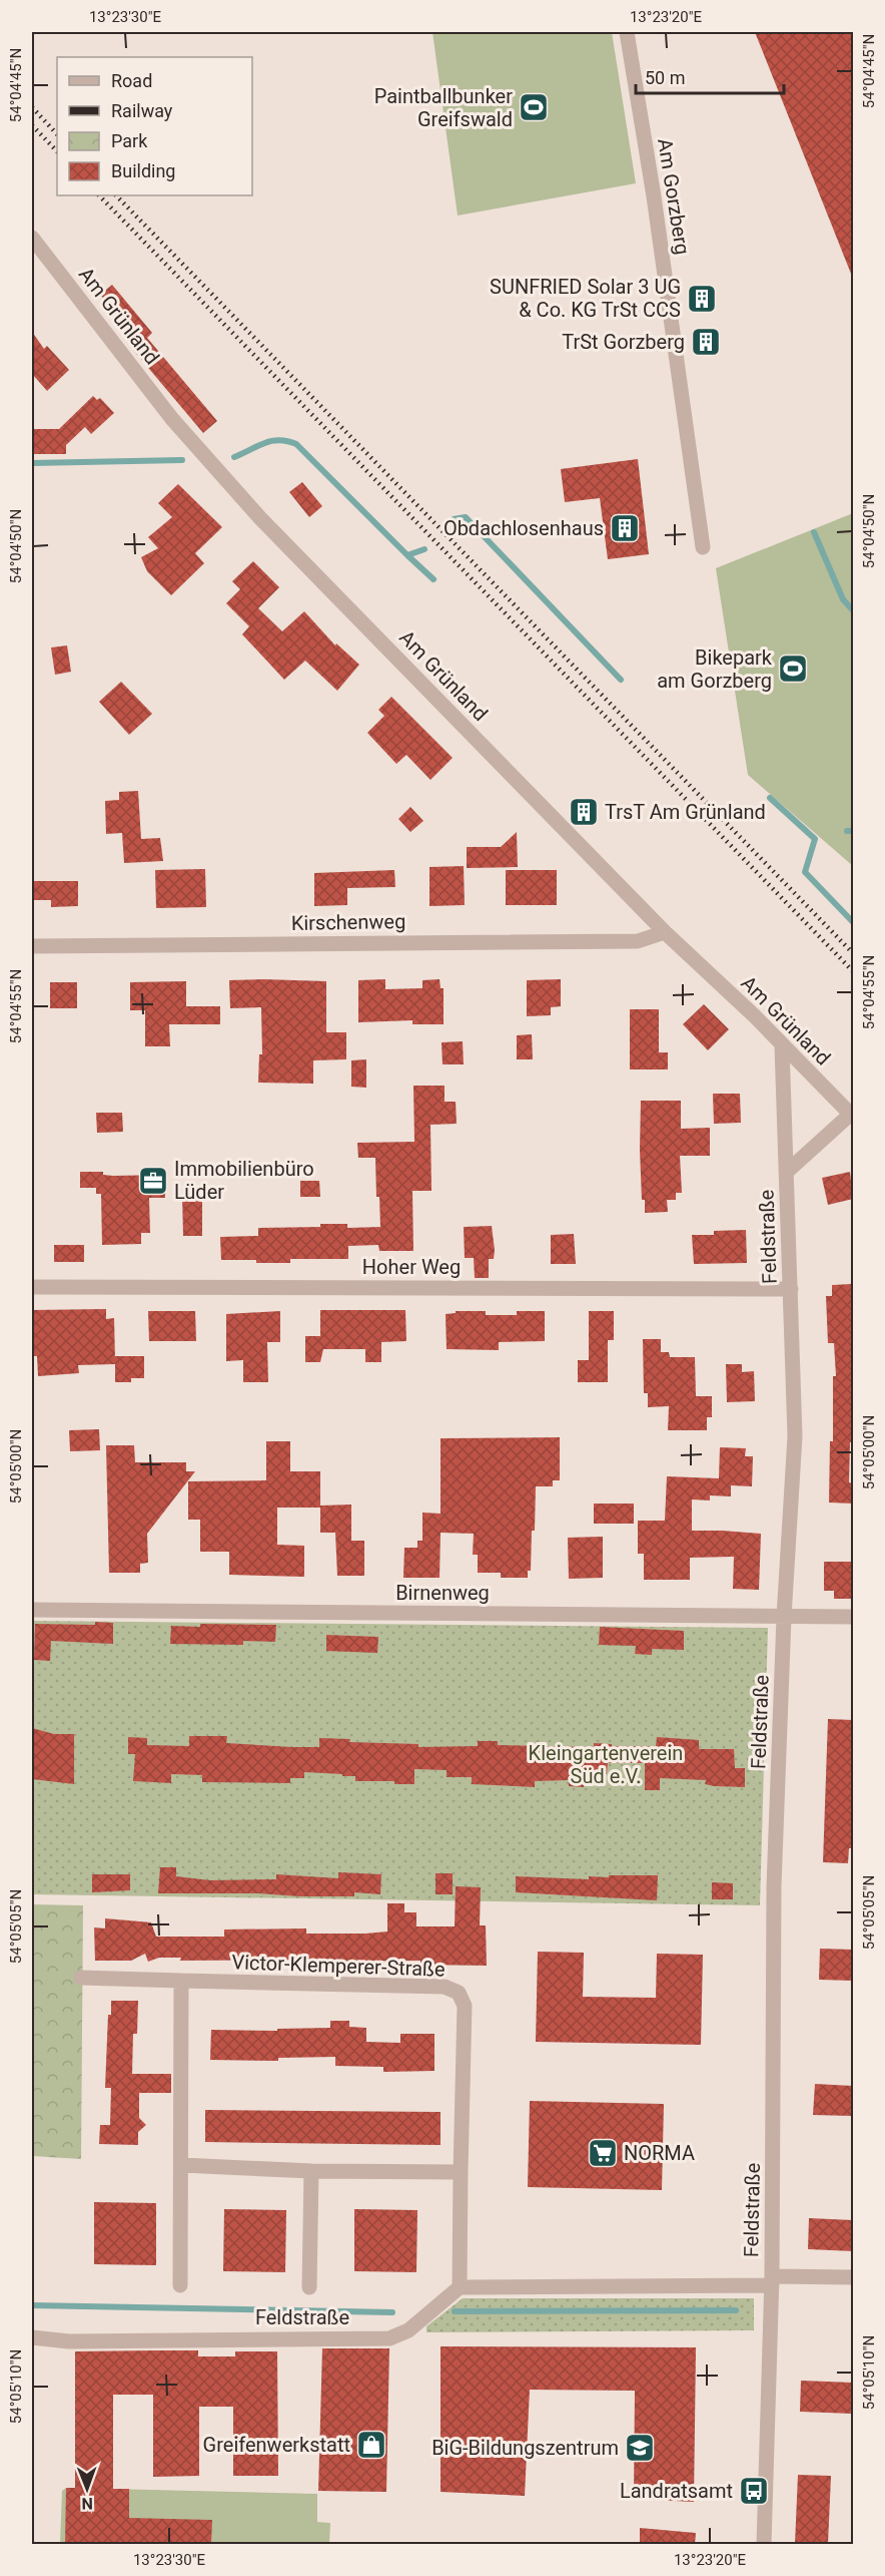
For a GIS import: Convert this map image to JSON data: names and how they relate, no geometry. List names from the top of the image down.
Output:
{
  "streets": {
    "street": [
      "Am Gorzberg",
      "Am Grünland",
      "Kirschenweg",
      "Feldstraße",
      "Hoher Weg",
      "Birnenweg",
      "Victor-Klemperer-Straße"
    ]
  },
  "crossings": [
    ["Am Grünland", "Kirschenweg"],
    ["Am Grünland", "Feldstraße"],
    ["Feldstraße", "Hoher Weg"],
    ["Feldstraße", "Birnenweg"],
    ["Feldstraße", "Victor-Klemperer-Straße"]
  ],
  "parks": ["Kleingartenverein Süd e.V."],
  "places": {
    "sports": ["Paintballbunker Greifswald", "Bikepark am Gorzberg"],
    "building": [
      "SUNFRIED Solar 3 UG & Co. KG TrSt CCS",
      "TrSt Gorzberg",
      "Obdachlosenhaus",
      "TrsT Am Grünland"
    ],
    "office": ["Immobilienbüro Lüder"],
    "supermarket": ["NORMA"],
    "shop": ["Greifenwerkstatt"],
    "school or university": ["BiG-Bildungszentrum"],
    "bus stop": ["Landratsamt"]
  },
  "legend": [
    "Road",
    "Railway",
    "Park",
    "Building"
  ],
  "scale_bar": "50 m",
  "north": "bottom",
  "coordinates": [
    "13°23'30\"E",
    "13°23'20\"E",
    "54°04'45\"N",
    "54°04'50\"N",
    "54°04'55\"N",
    "54°05'00\"N",
    "54°05'05\"N",
    "54°05'10\"N"
  ]
}
